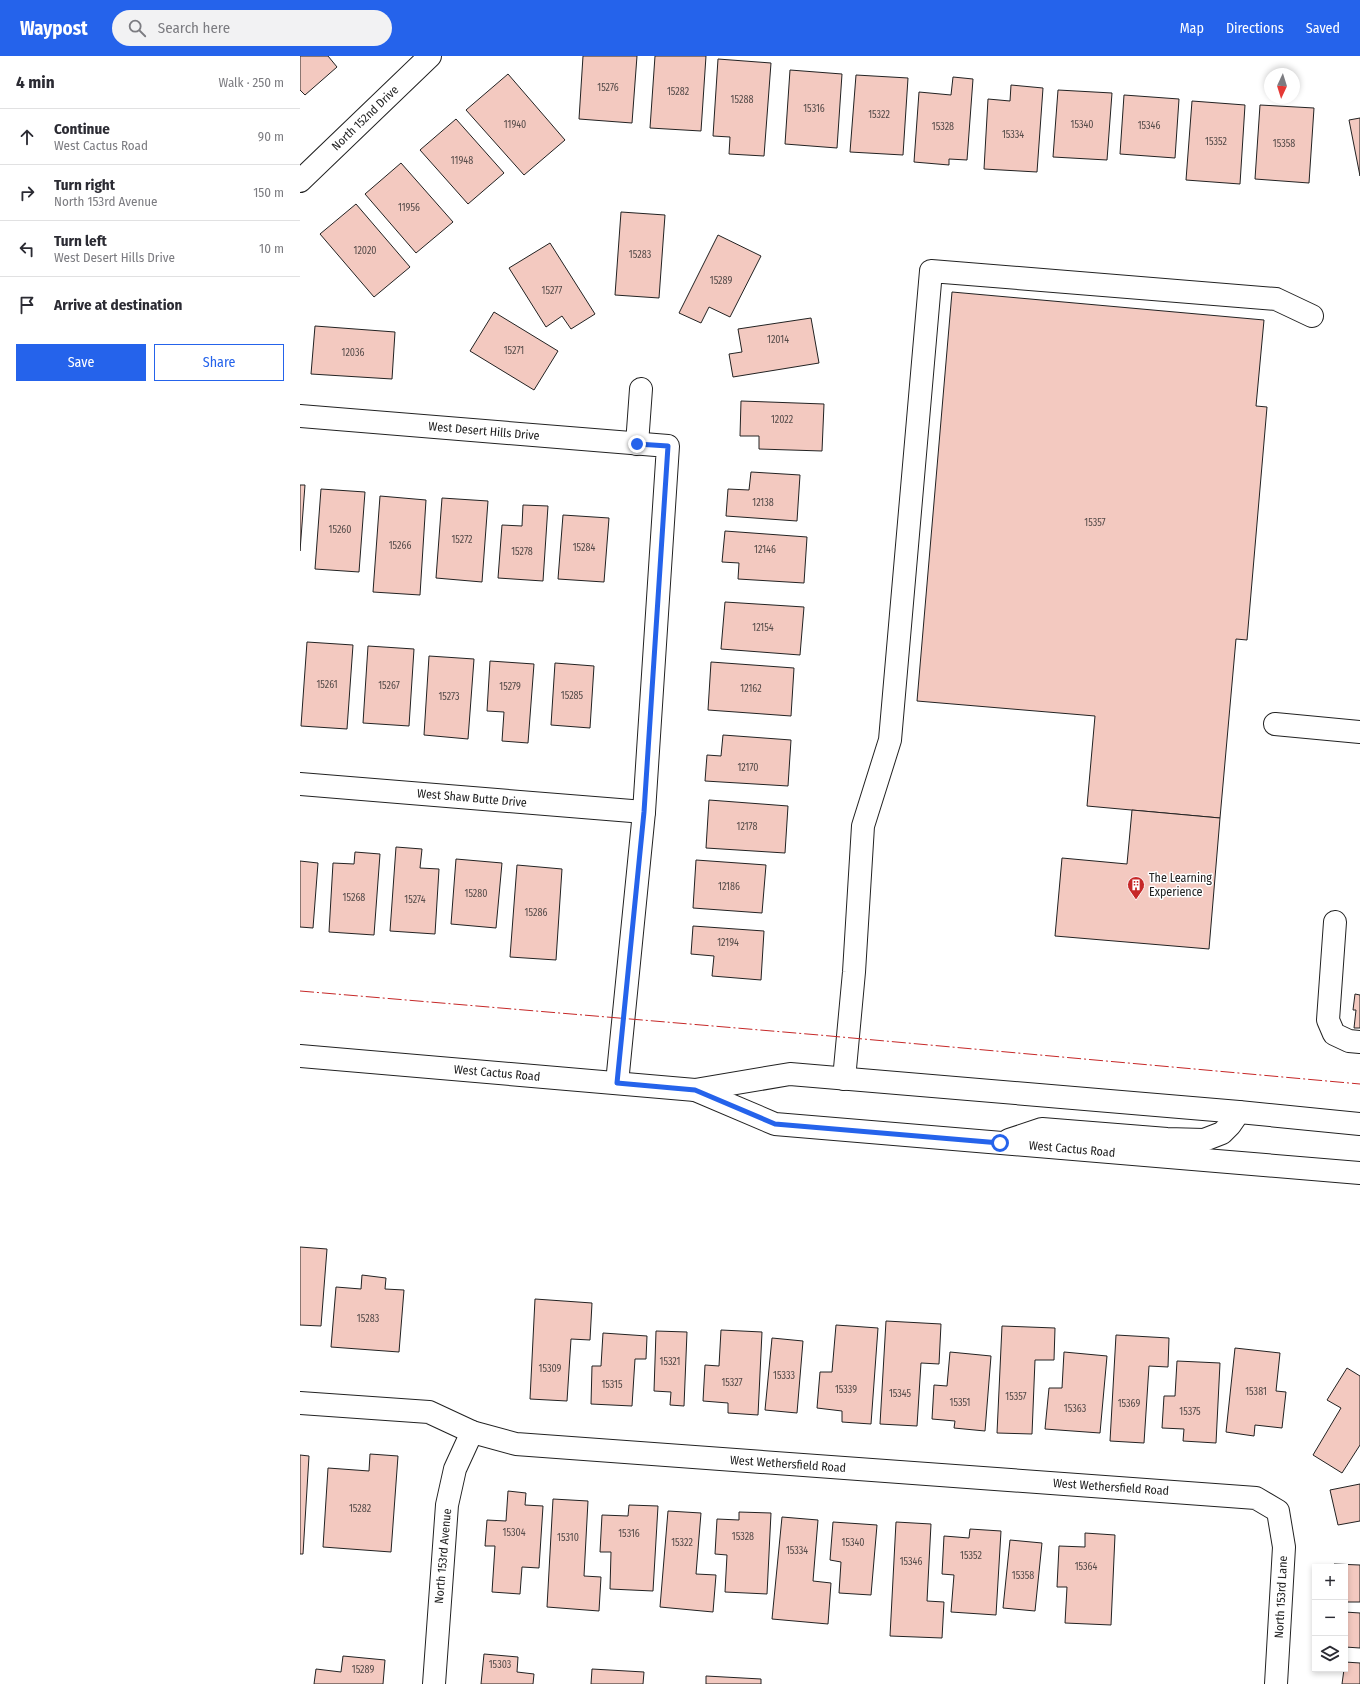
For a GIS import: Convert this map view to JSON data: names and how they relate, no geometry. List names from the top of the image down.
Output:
{
  "streets": {
    "street": [
      "North 152nd Drive",
      "West Desert Hills Drive",
      "West Shaw Butte Drive",
      "West Cactus Road",
      "West Wethersfield Road",
      "North 153rd Avenue",
      "North 153rd Lane"
    ]
  },
  "crossings": [
    ["West Desert Hills Drive", "West Shaw Butte Drive"],
    ["West Wethersfield Road", "North 153rd Avenue"],
    ["West Wethersfield Road", "North 153rd Lane"]
  ],
  "places": {
    "building": ["The Learning Experience"]
  },
  "house_numbers": [
    "15276",
    "15282",
    "15288",
    "15316",
    "15322",
    "11940",
    "15340",
    "15346",
    "15328",
    "15334",
    "15352",
    "15358",
    "11948",
    "11956",
    "12020",
    "15283",
    "15289",
    "15277",
    "12014",
    "15271",
    "12036",
    "12022",
    "12138",
    "15357",
    "15260",
    "15272",
    "15266",
    "15284",
    "12146",
    "15278",
    "12154",
    "15261",
    "15267",
    "15279",
    "12162",
    "15285",
    "15273",
    "12170",
    "12178",
    "12186",
    "15280",
    "15268",
    "15274",
    "15286",
    "12194",
    "15283",
    "15321",
    "15309",
    "15333",
    "15327",
    "15315",
    "15339",
    "15381",
    "15345",
    "15357",
    "15351",
    "15369",
    "15363",
    "15375",
    "15282",
    "15304",
    "15316",
    "15328",
    "15310",
    "15322",
    "15340",
    "15334",
    "15352",
    "15346",
    "15364",
    "15358",
    "15303",
    "15289"
  ],
  "north": "bottom",
  "page": {
    "header": "Waypost",
    "search": "Search here",
    "nav": ["Map", "Directions", "Saved"],
    "heading": ["4 min", "Walk · 250 m"],
    "list": [
      ["Continue", "West Cactus Road", "90 m"],
      ["Turn right", "North 153rd Avenue", "150 m"],
      ["Turn left", "West Desert Hills Drive", "10 m"],
      "Arrive at destination"
    ],
    "buttons": ["Save", "Share"],
    "map_buttons": ["+", "−"]
  }
}
